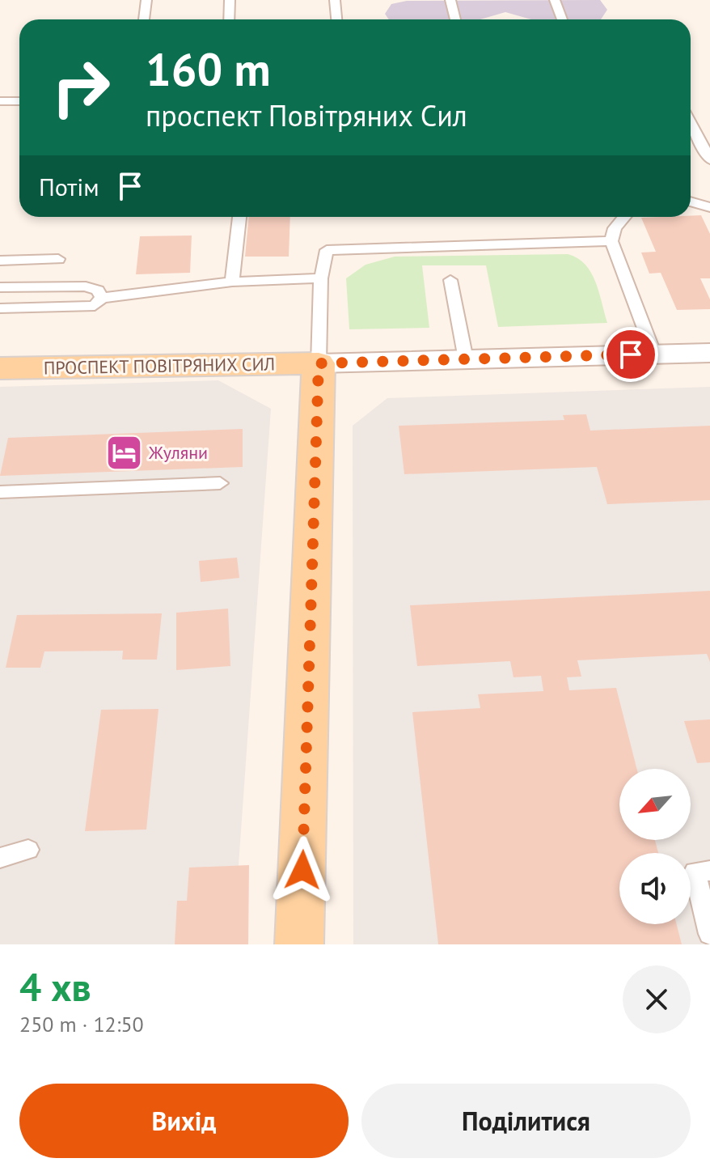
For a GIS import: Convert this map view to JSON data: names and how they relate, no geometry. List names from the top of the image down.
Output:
{
  "streets": {
    "main road": ["ПРОСПЕКТ ПОВІТРЯНИХ СИЛ"]
  },
  "places": {
    "hotel": ["Жуляни"]
  },
  "north": "bottom left",
  "page": {
    "turn": ["160 m", "проспект Повітряних Сил"],
    "then": "Потім",
    "heading": ["4 хв", "250 m · 12:50"],
    "buttons": ["Вихід", "Поділитися"]
  }
}
